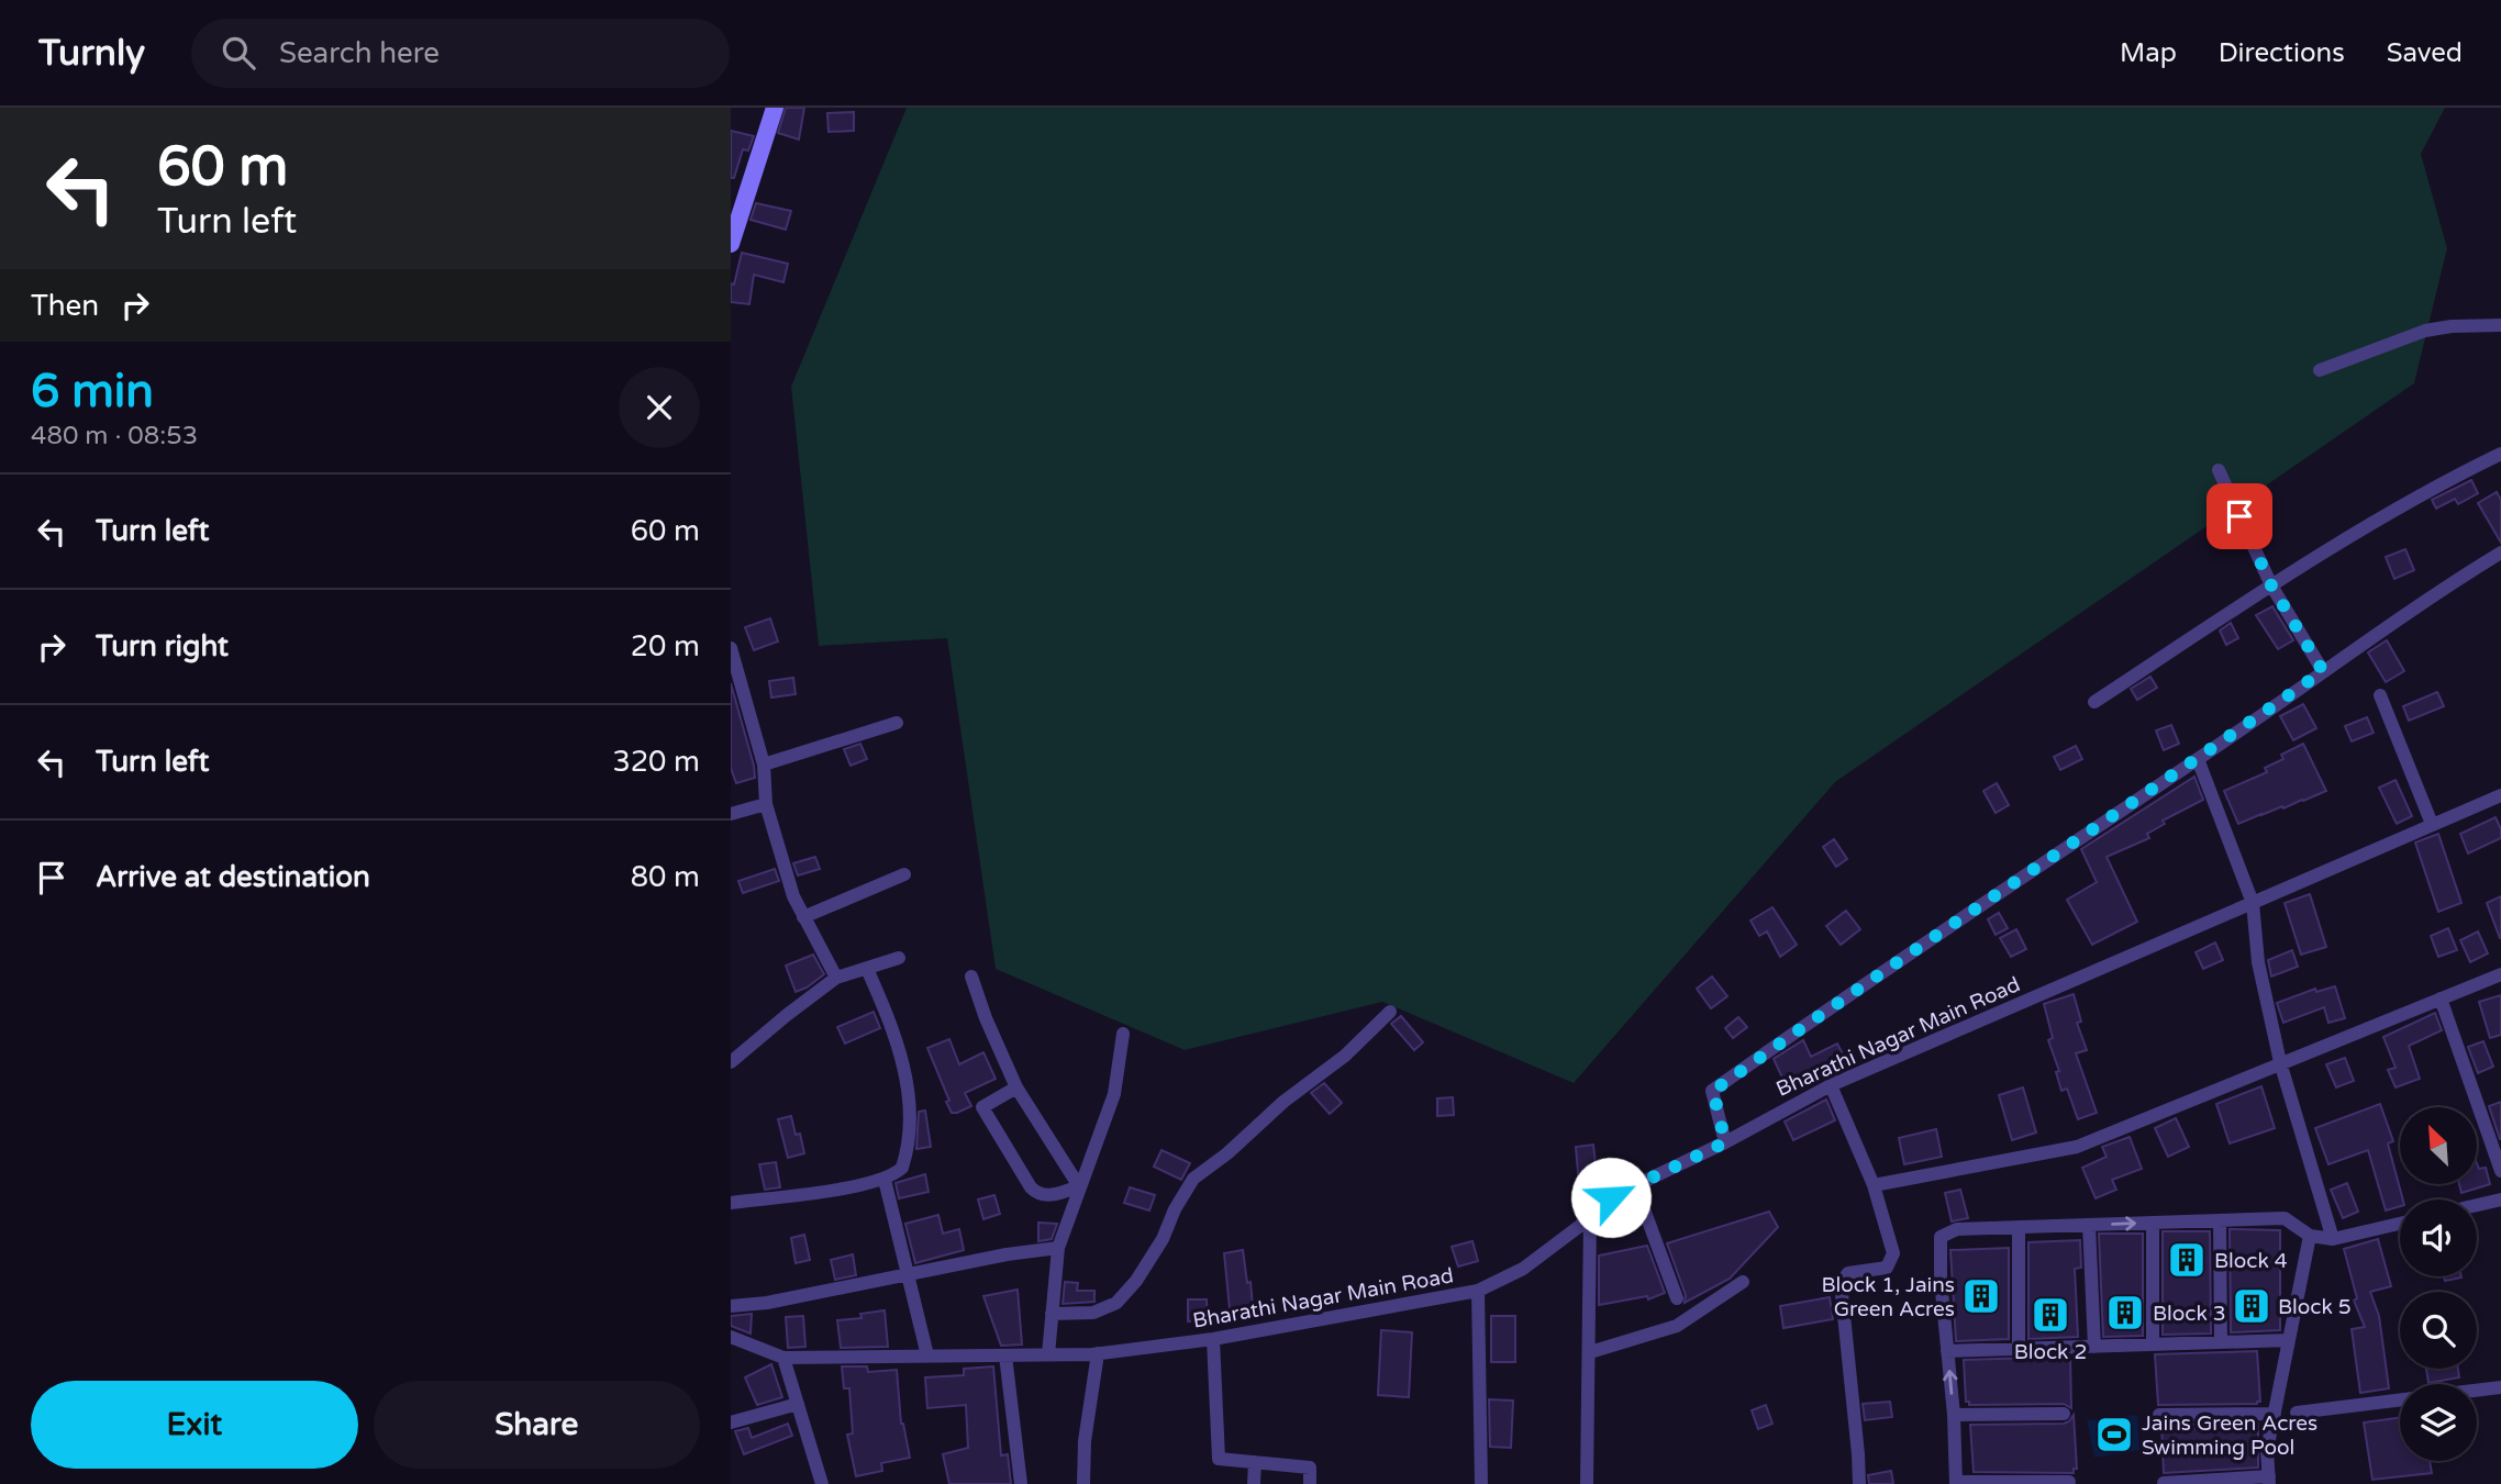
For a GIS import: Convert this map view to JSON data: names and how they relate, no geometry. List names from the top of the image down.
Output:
{
  "streets": {
    "street": ["Bharathi Nagar Main Road"]
  },
  "places": {
    "building": [
      "Block 4",
      "Block 1, Jains Green Acres",
      "Block 5",
      "Block 3",
      "Block 2"
    ],
    "sports": ["Jains Green Acres Swimming Pool"]
  },
  "north": "top left",
  "page": {
    "header": "Turnly",
    "search": "Search here",
    "nav": ["Map", "Directions", "Saved"],
    "turn": ["60 m", "Turn left"],
    "then": "Then",
    "heading": ["6 min", "480 m · 08:53"],
    "list": [
      {
        "name": "Turn left",
        "value": "60 m"
      },
      {
        "name": "Turn right",
        "value": "20 m"
      },
      {
        "name": "Turn left",
        "value": "320 m"
      },
      {
        "name": "Arrive at destination",
        "value": "80 m"
      }
    ],
    "buttons": ["Exit", "Share"]
  }
}
